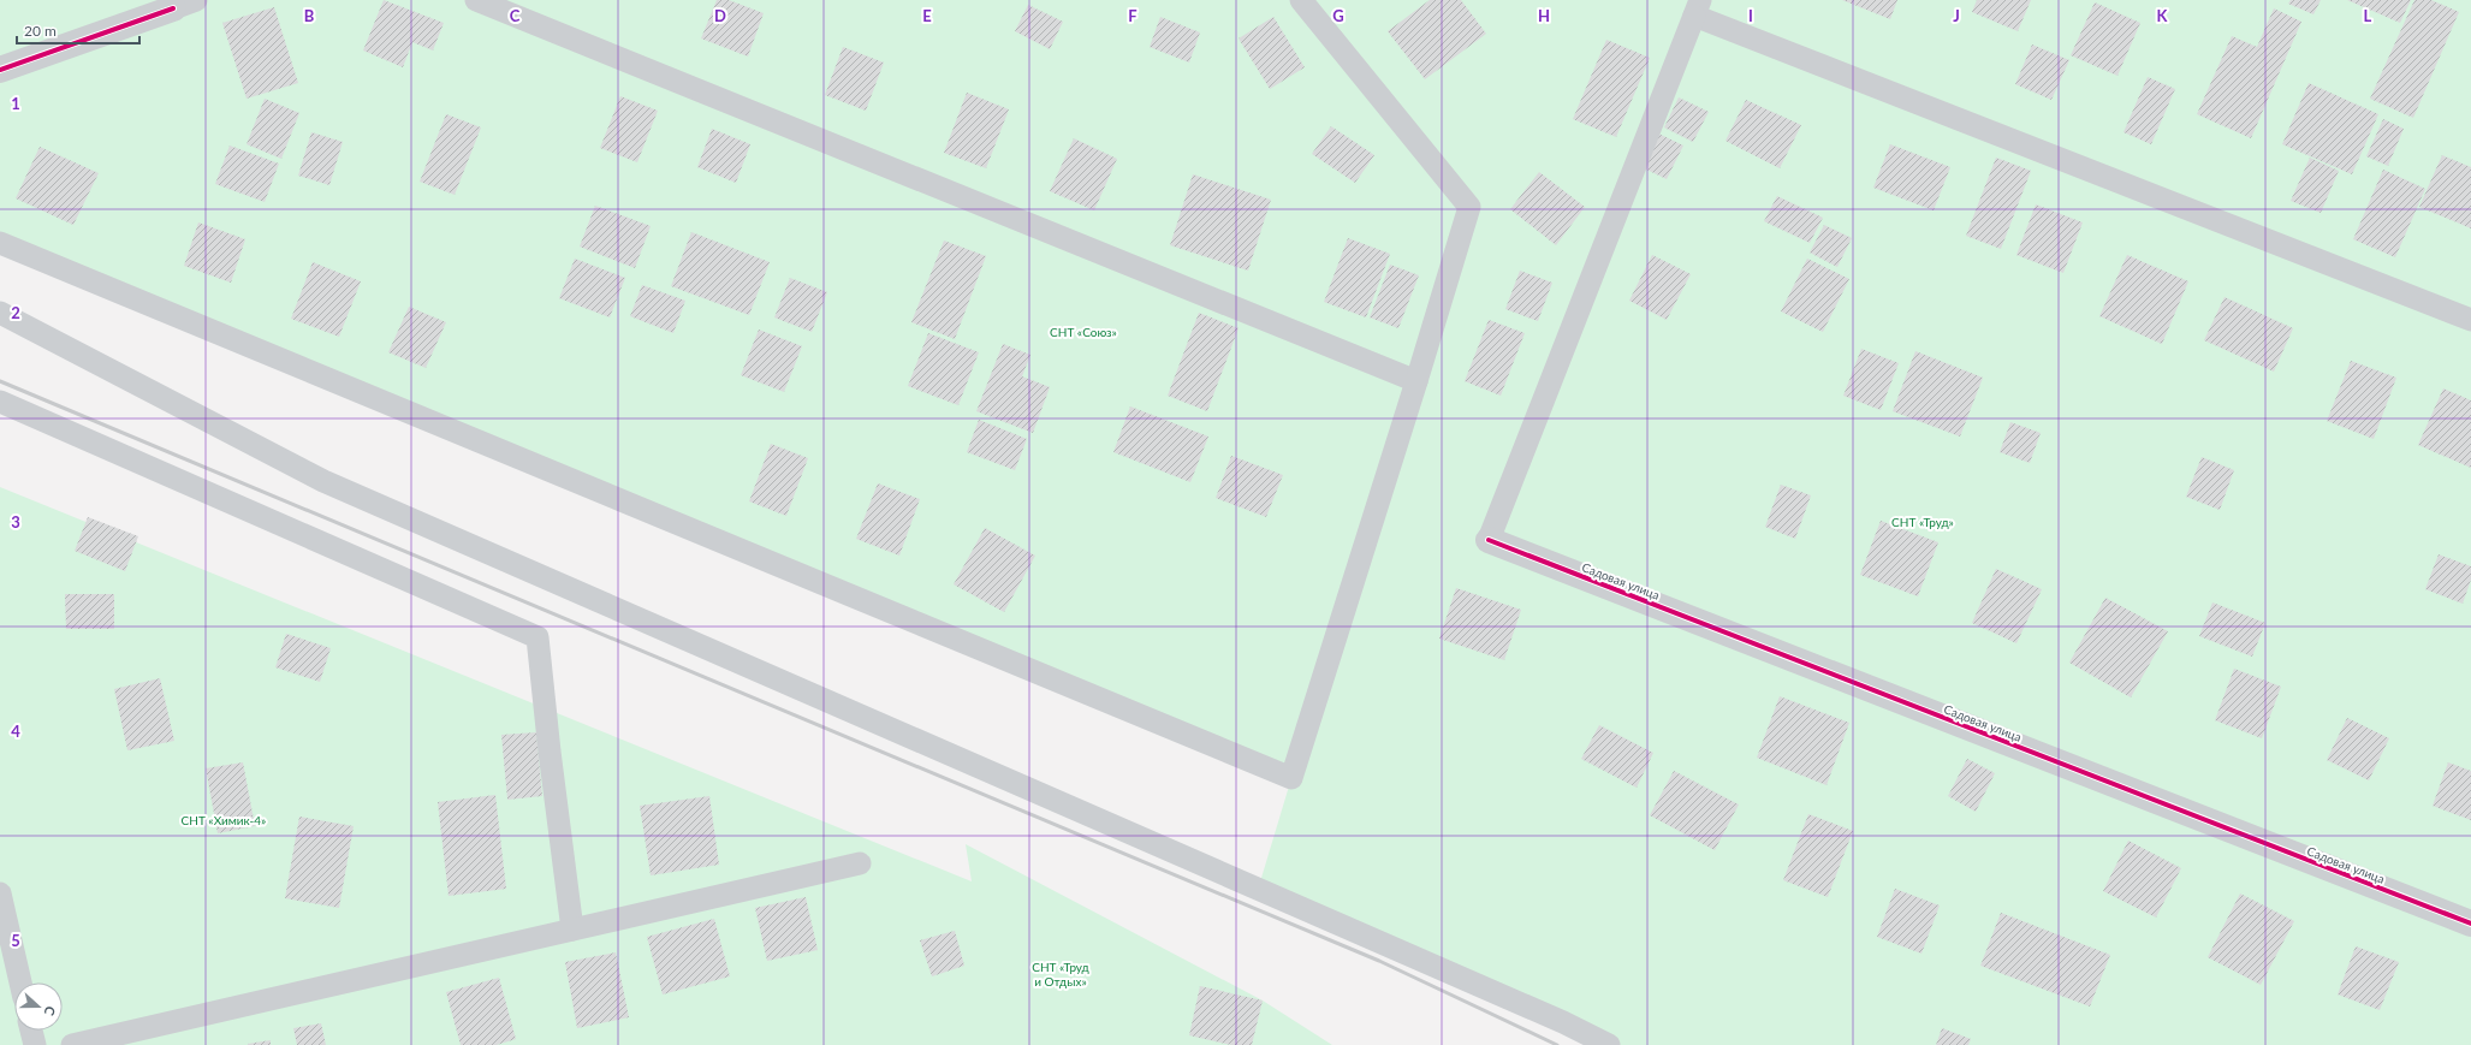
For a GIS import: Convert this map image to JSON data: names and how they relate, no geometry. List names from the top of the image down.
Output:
{
  "streets": {
    "street": ["Садовая улица"]
  },
  "parks": [
    "СНТ «Союз»",
    "СНТ «Труд»",
    "СНТ «Химик-4»",
    "СНТ «Труд и Отдых»"
  ],
  "scale_bar": "20 m",
  "north": "right",
  "grid": {
    "columns": [
      "B",
      "C",
      "D",
      "E",
      "F",
      "G",
      "H",
      "I",
      "J",
      "K",
      "L"
    ],
    "rows": [
      "1",
      "2",
      "3",
      "4",
      "5"
    ]
  }
}
